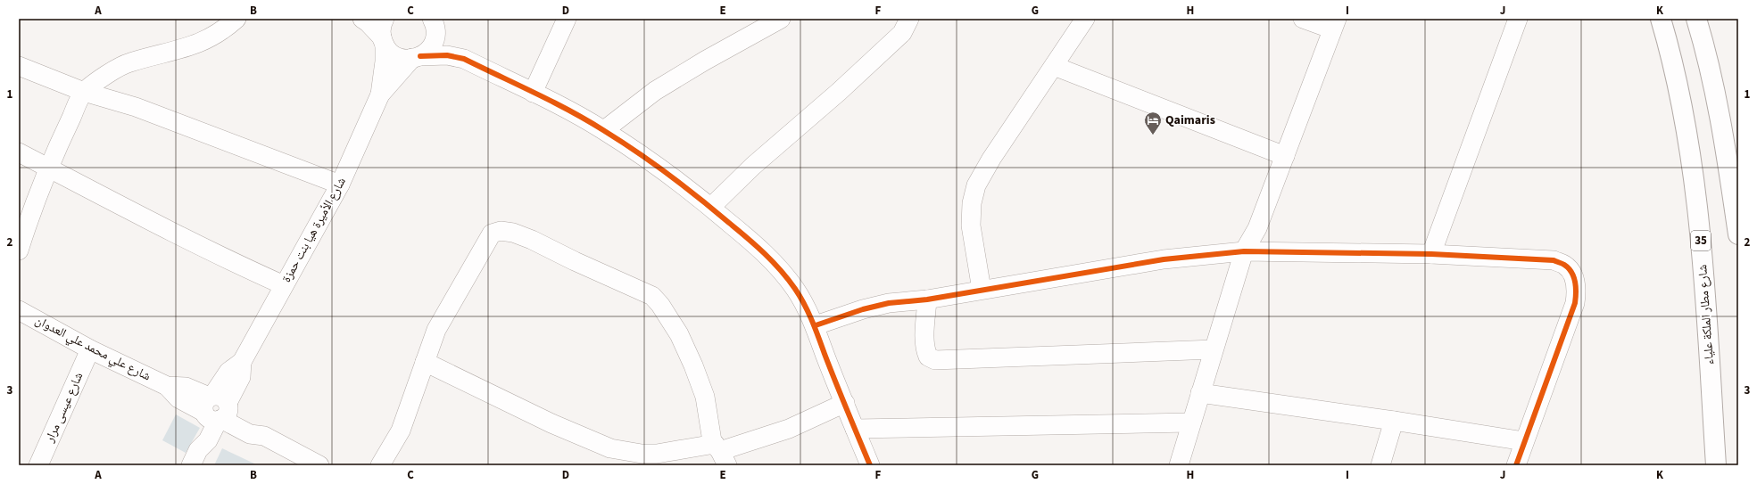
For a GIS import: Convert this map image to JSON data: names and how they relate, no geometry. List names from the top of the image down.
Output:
{
  "streets": {
    "highway": ["35", "شارع مطار الملكة علياء"],
    "street": ["شارع الأميرة هيا بنت حمزة", "شارع علي محمد علي العدوان", "شارع عيسى مرار"]
  },
  "crossings": [
    ["شارع الأميرة هيا بنت حمزة", "شارع علي محمد علي العدوان"],
    ["شارع علي محمد علي العدوان", "شارع عيسى مرار"]
  ],
  "places": {
    "hotel": ["Qaimaris"]
  },
  "grid": {
    "columns": [
      "A",
      "B",
      "C",
      "D",
      "E",
      "F",
      "G",
      "H",
      "I",
      "J",
      "K"
    ],
    "rows": ["1", "2", "3"]
  }
}
